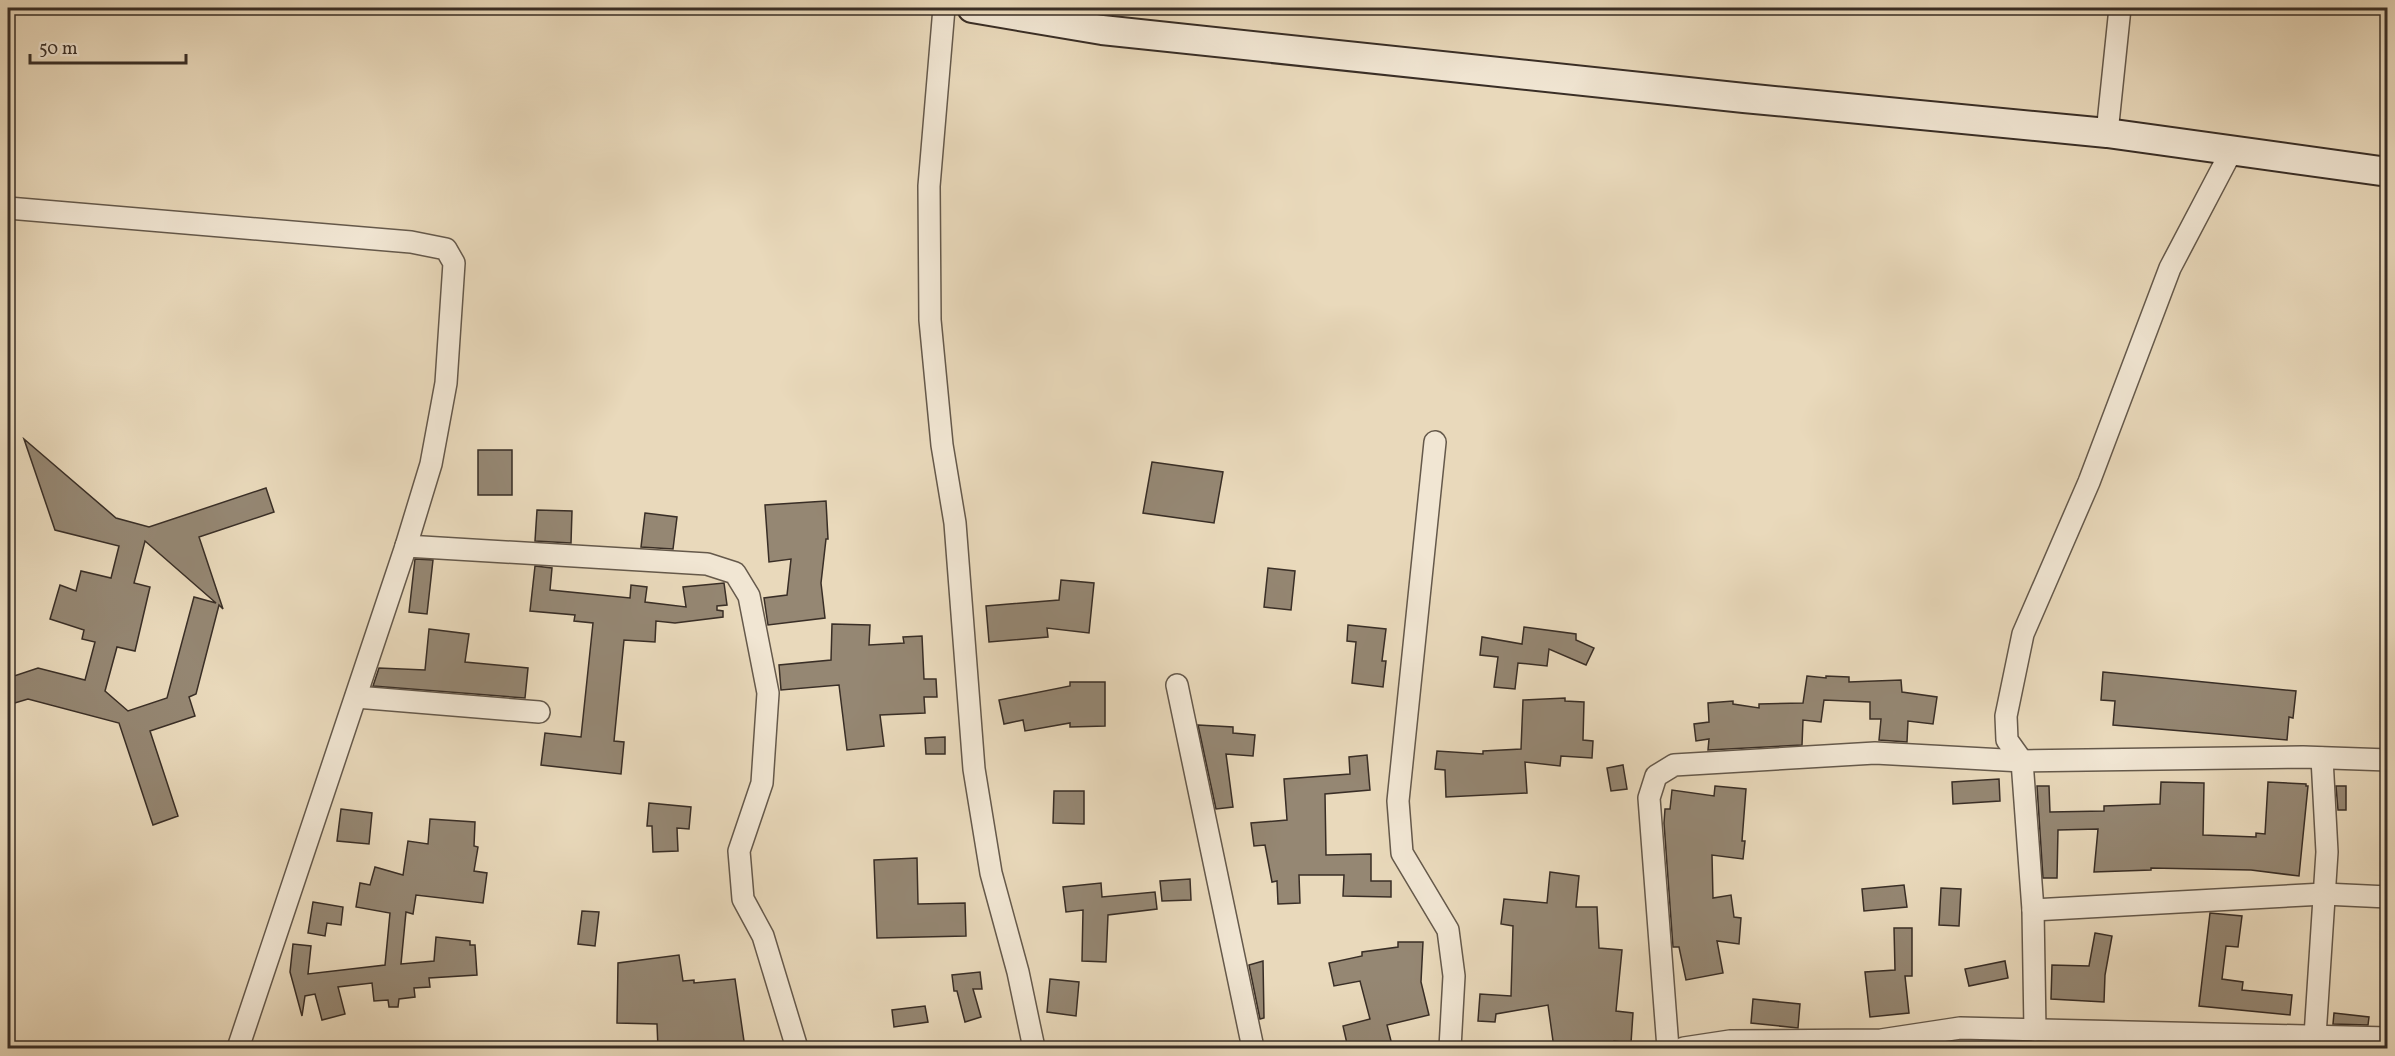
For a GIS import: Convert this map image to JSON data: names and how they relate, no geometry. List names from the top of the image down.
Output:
{
  "scale_bar": "50 m"
}
